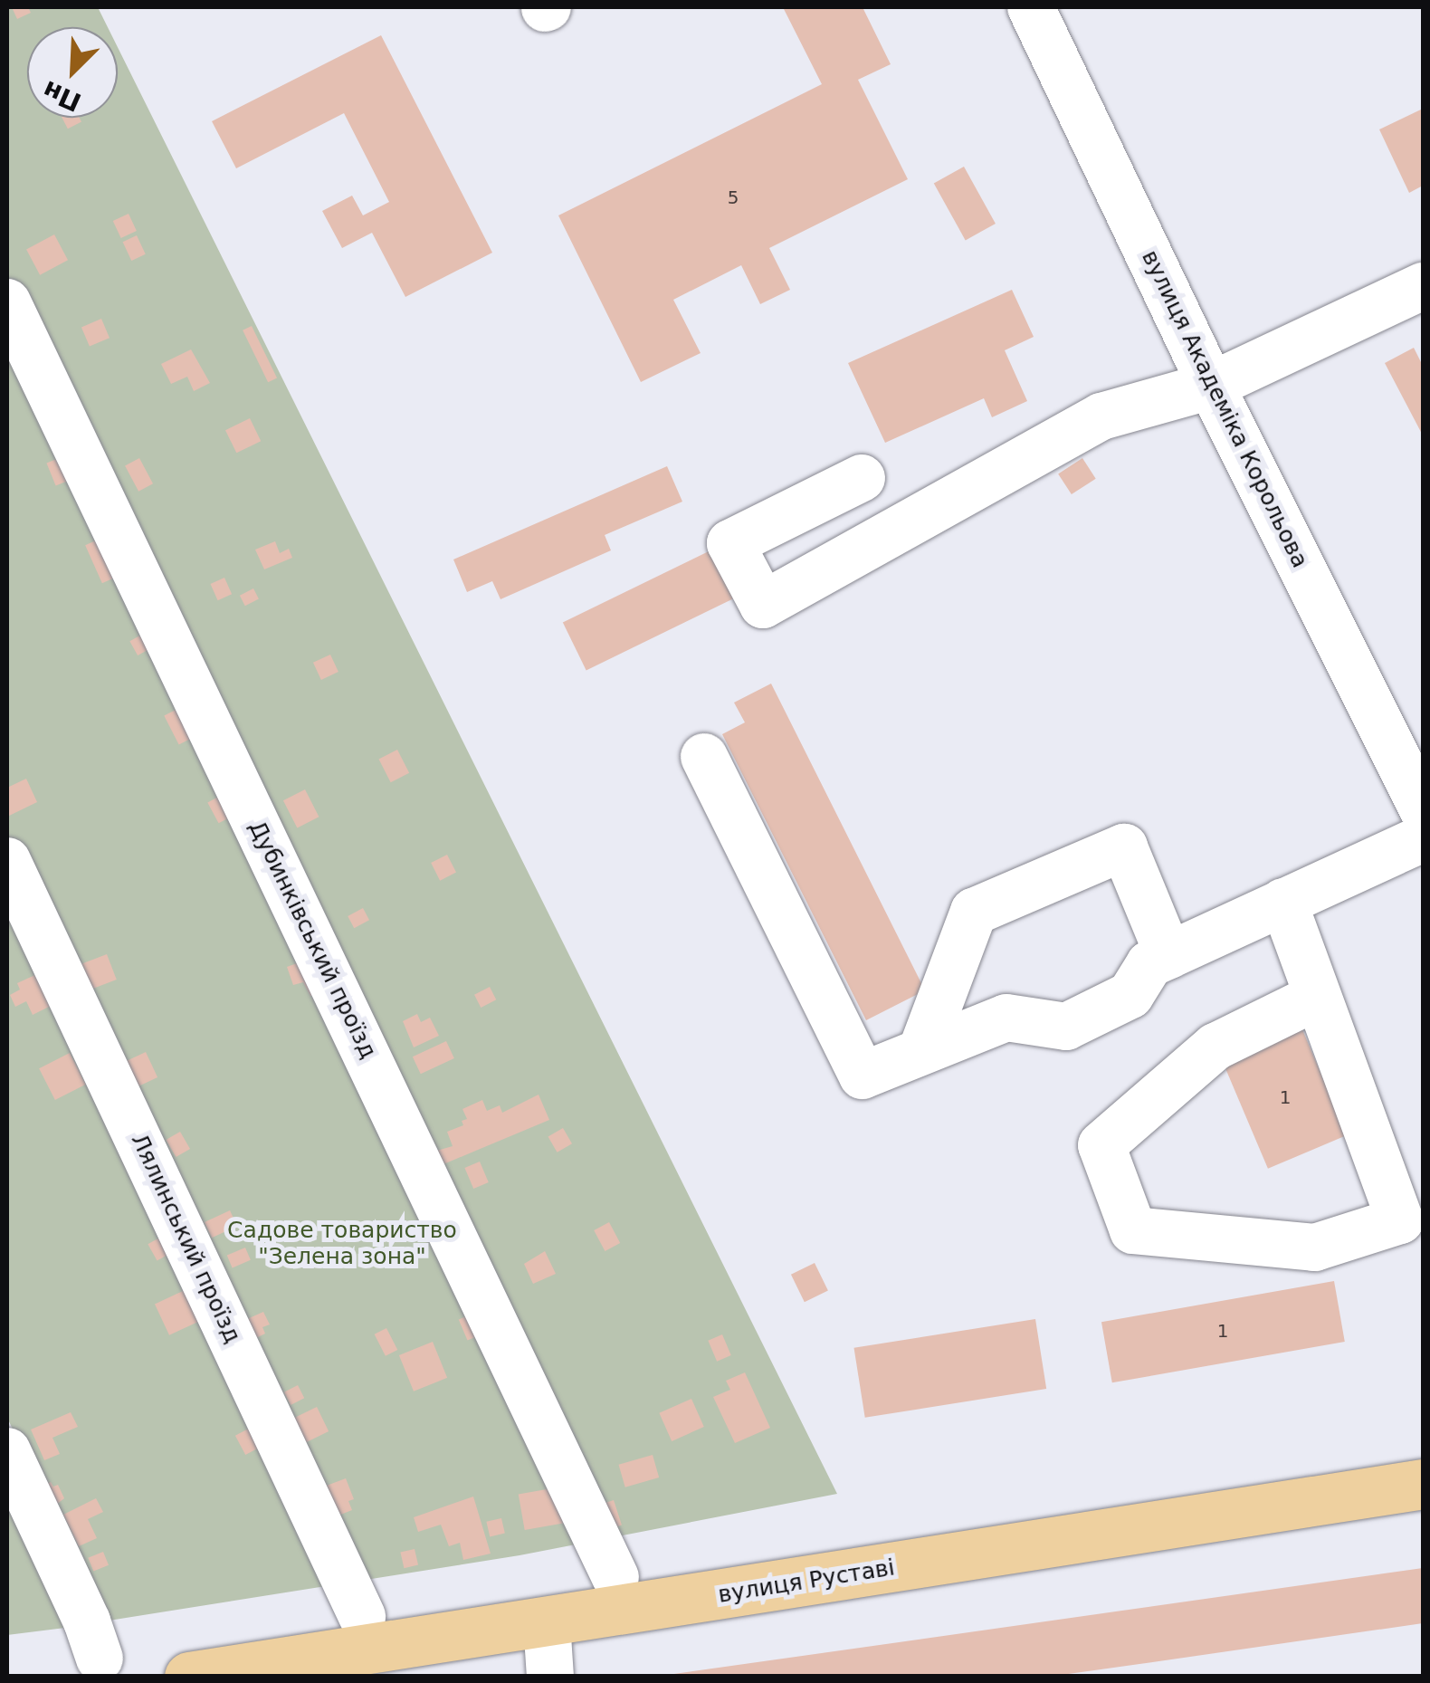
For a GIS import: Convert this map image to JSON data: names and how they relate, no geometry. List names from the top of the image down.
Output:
{
  "streets": {
    "main road": ["вулиця Руставі"],
    "street": ["вулиця Академіка Корольова", "Дубинківський проїзд", "Лялинський проїзд"]
  },
  "parks": ["Садове товариство \"Зелена зона\""],
  "house_numbers": ["5", "1", "1"],
  "north": "bottom left"
}
